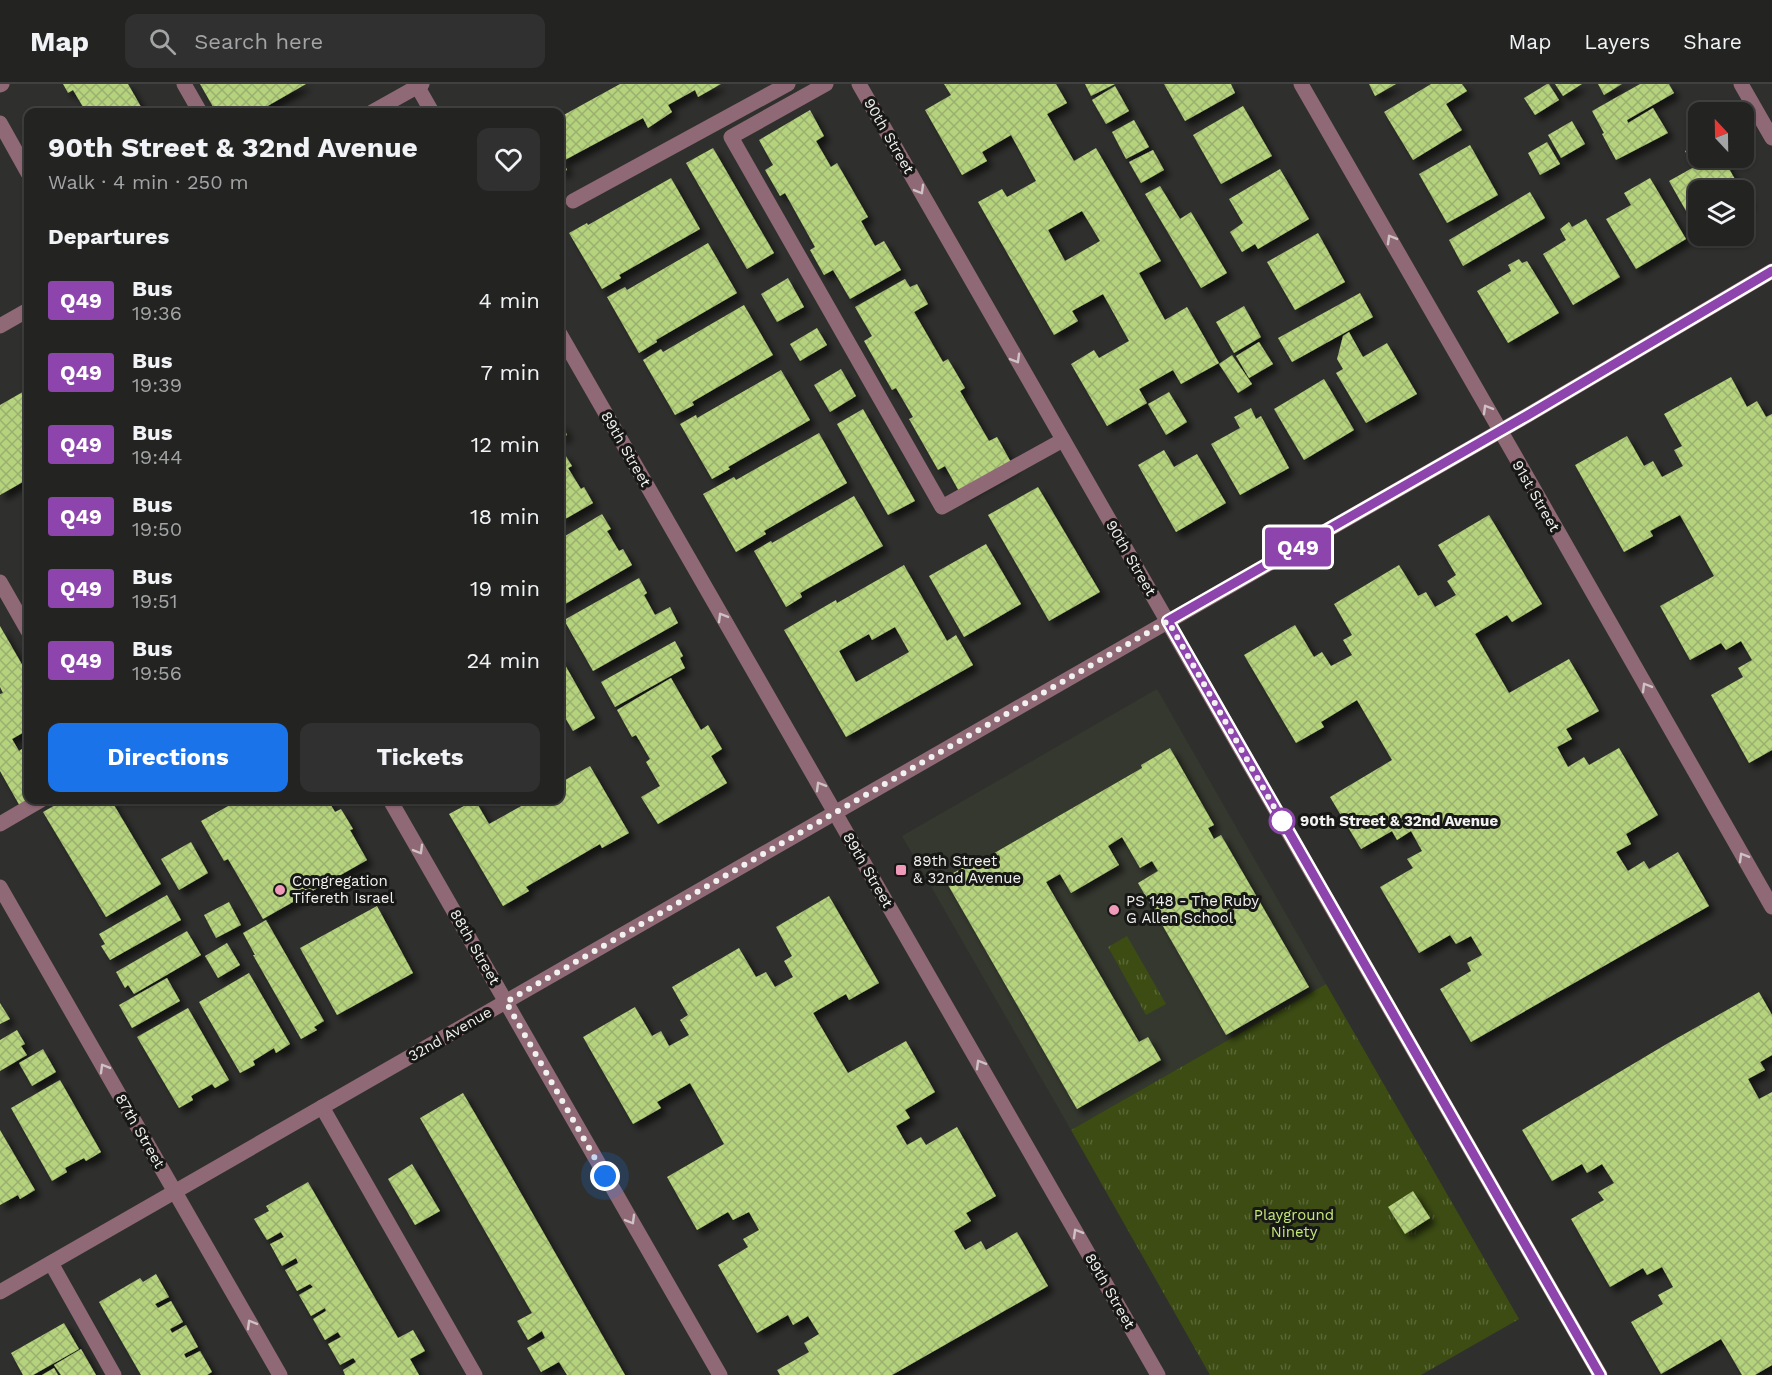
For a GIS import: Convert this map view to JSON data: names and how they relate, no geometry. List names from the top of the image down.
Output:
{
  "streets": {
    "street": [
      "90th Street",
      "89th Street",
      "91st Street",
      "88th Street",
      "32nd Avenue",
      "87th Street"
    ]
  },
  "crossings": [
    ["90th Street", "32nd Avenue"],
    ["89th Street", "32nd Avenue"],
    ["91st Street", "32nd Avenue"],
    ["88th Street", "32nd Avenue"],
    ["32nd Avenue", "87th Street"]
  ],
  "one_way": [
    "89th Street",
    "91st Street",
    "88th Street",
    "87th Street"
  ],
  "parks": ["Playground Ninety"],
  "places": {
    "other": ["90th Street & 32nd Avenue", "Congregation Tifereth Israel", "PS 148 - The Ruby G Allen School"],
    "transit": ["89th Street & 32nd Avenue"]
  },
  "lines": ["bus line Q49"],
  "north": "top",
  "page": {
    "header": "Map",
    "search": "Search here",
    "nav": ["Map", "Layers", "Share"],
    "on_map": "Q49",
    "heading": [
      ["90th Street & 32nd Avenue", "Walk · 4 min · 250 m"],
      "Departures"
    ],
    "list": [
      {
        "mark": "Q49",
        "name": "Bus",
        "note": "19:36",
        "value": "4 min"
      },
      {
        "mark": "Q49",
        "name": "Bus",
        "note": "19:39",
        "value": "7 min"
      },
      {
        "mark": "Q49",
        "name": "Bus",
        "note": "19:44",
        "value": "12 min"
      },
      {
        "mark": "Q49",
        "name": "Bus",
        "note": "19:50",
        "value": "18 min"
      },
      {
        "mark": "Q49",
        "name": "Bus",
        "note": "19:51",
        "value": "19 min"
      },
      {
        "mark": "Q49",
        "name": "Bus",
        "note": "19:56",
        "value": "24 min"
      }
    ],
    "buttons": ["Directions", "Tickets"]
  }
}
